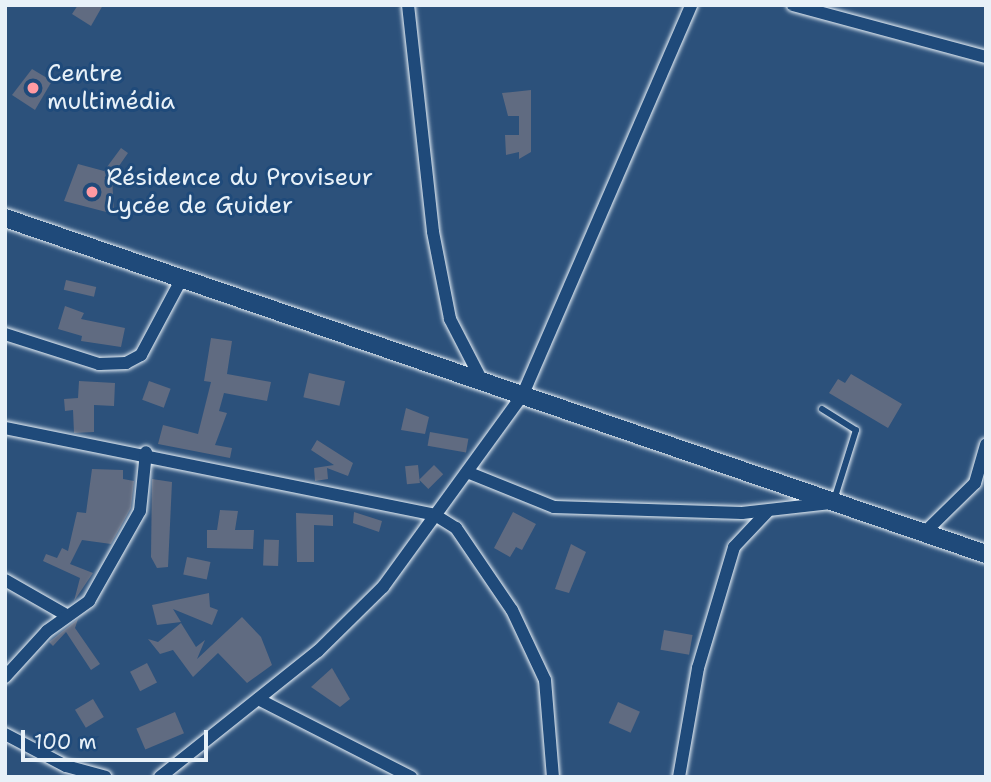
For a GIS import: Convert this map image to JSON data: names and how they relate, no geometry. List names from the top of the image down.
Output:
{
  "places": ["Centre multimédia", "Résidence du Proviseur Lycée de Guider"],
  "scale_bar": "100 m"
}
